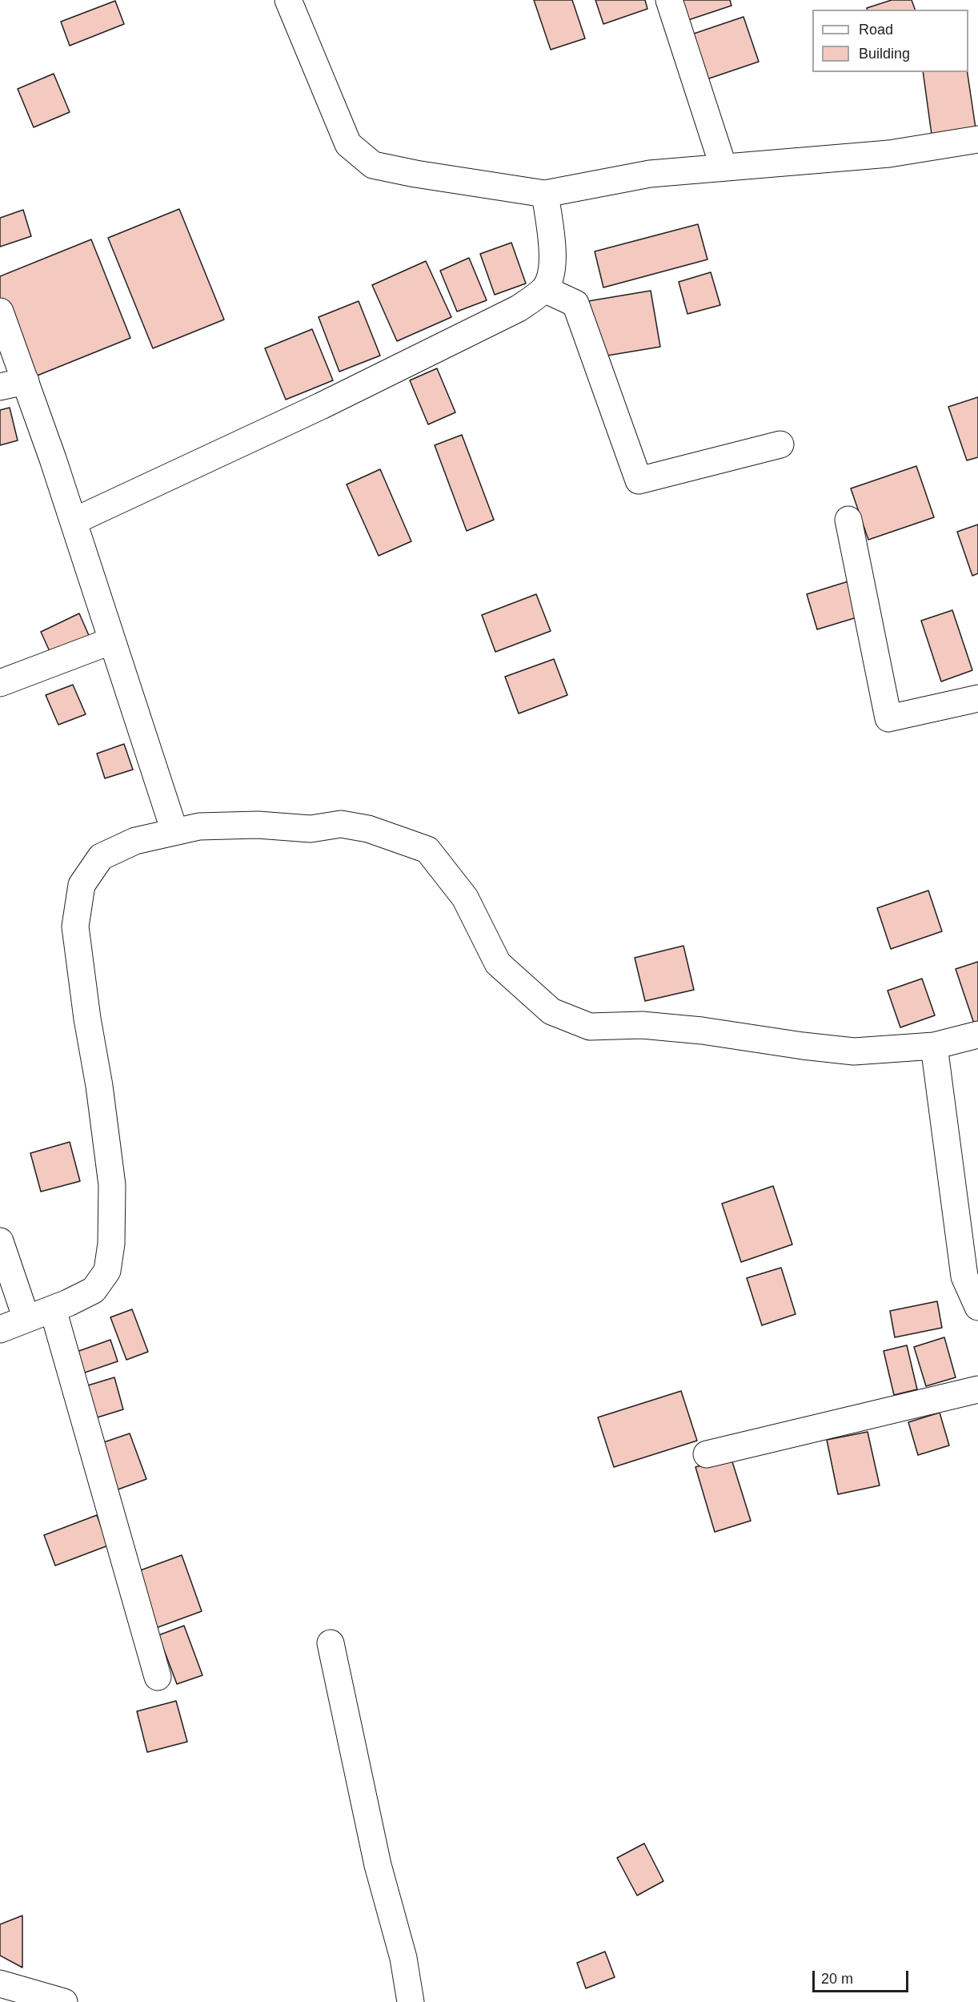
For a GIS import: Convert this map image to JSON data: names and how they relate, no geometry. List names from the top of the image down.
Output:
{
  "legend": ["Road", "Building"],
  "scale_bar": "20 m"
}
